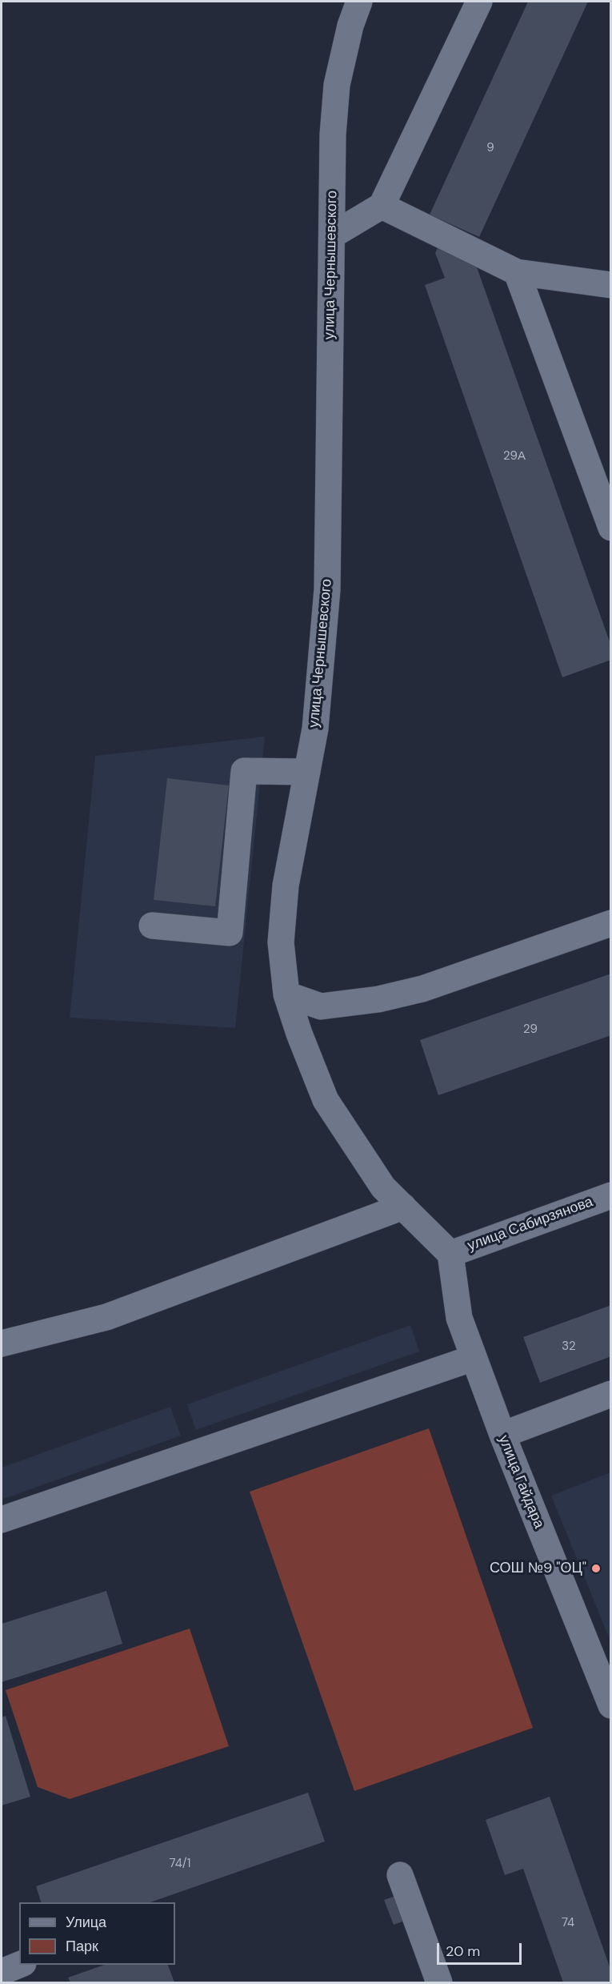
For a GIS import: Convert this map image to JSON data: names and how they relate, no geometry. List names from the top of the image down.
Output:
{
  "streets": {
    "street": ["улица Чернышевского", "улица Сабирзянова", "улица Гайдара"]
  },
  "crossings": [
    ["улица Чернышевского", "улица Сабирзянова"],
    ["улица Чернышевского", "улица Гайдара"],
    ["улица Сабирзянова", "улица Гайдара"]
  ],
  "places": ["СОШ №9 \"ОЦ\""],
  "house_numbers": [
    "9",
    "29А",
    "29",
    "32",
    "74/1",
    "74"
  ],
  "legend": ["Улица", "Парк"],
  "scale_bar": "20 m"
}
